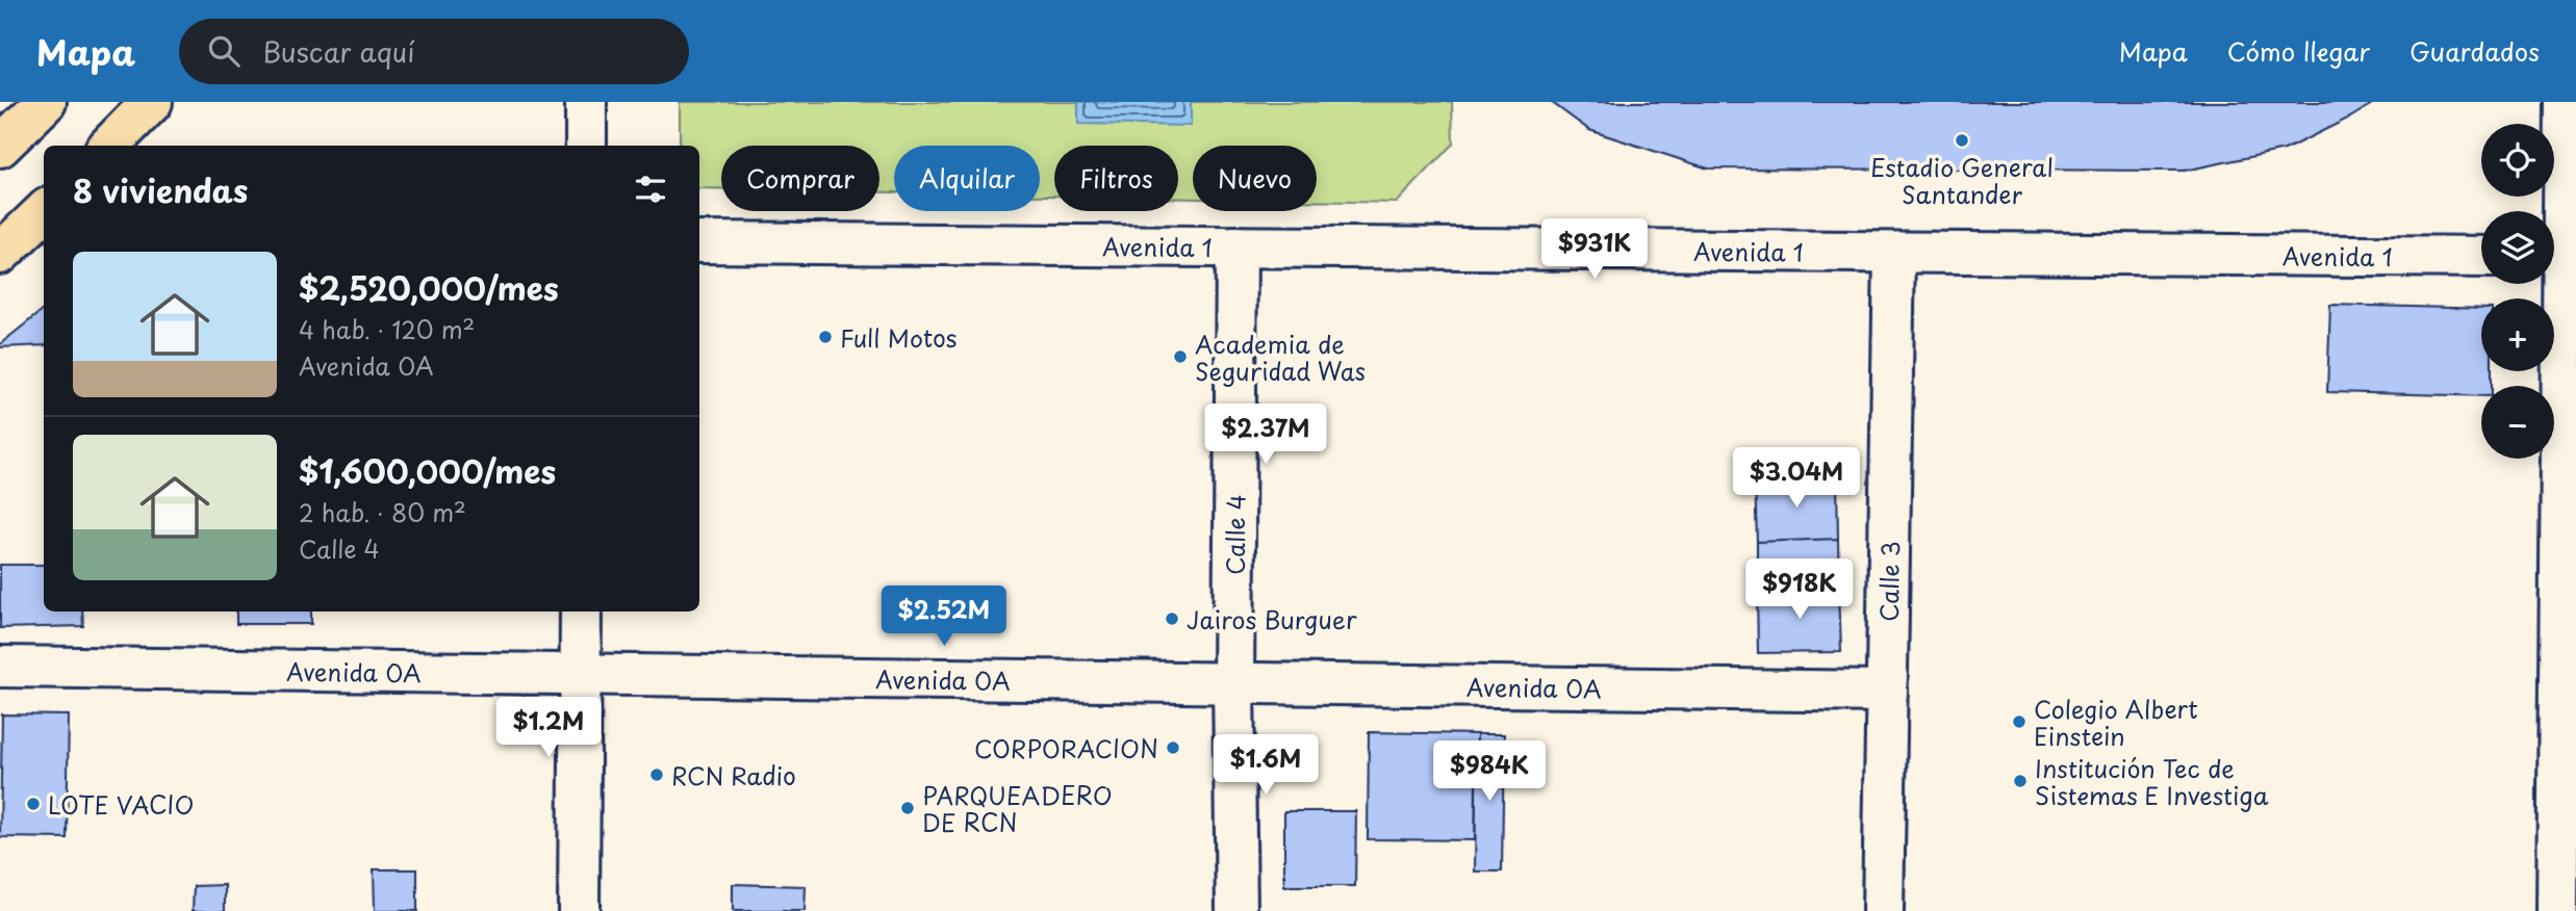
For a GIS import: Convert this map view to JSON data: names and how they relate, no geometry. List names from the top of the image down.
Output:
{
  "streets": {
    "street": [
      "Avenida 1",
      "Calle 4",
      "Calle 3",
      "Avenida 0A"
    ]
  },
  "crossings": [
    ["Avenida 1", "Calle 4"],
    ["Avenida 1", "Calle 3"],
    ["Calle 4", "Avenida 0A"],
    ["Calle 3", "Avenida 0A"]
  ],
  "places": [
    "Estadio General Santander",
    "Full Motos",
    "Academia de Seguridad Was",
    "Jairos Burguer",
    "Colegio Albert Einstein",
    "CORPORACION",
    "RCN Radio",
    "Institución Tec de Sistemas E Investiga",
    "LOTE VACIO",
    "PARQUEADERO DE RCN"
  ],
  "page": {
    "header": "Mapa",
    "search": "Buscar aquí",
    "nav": ["Mapa", "Cómo llegar", "Guardados"],
    "map_buttons": ["+", "−"],
    "chip": [
      "Comprar",
      "Alquilar",
      "Filtros",
      "Nuevo"
    ],
    "heading": "8 viviendas",
    "price": [
      "$931K",
      "$2.37M",
      "$3.04M",
      "$918K",
      "$2.52M",
      "$1.2M",
      "$1.6M",
      "$984K"
    ],
    "list": [
      {
        "name": "$2,520,000/mes",
        "note": "4 hab. · 120 m² · Avenida 0A"
      },
      {
        "name": "$1,600,000/mes",
        "note": "2 hab. · 80 m² · Calle 4"
      }
    ]
  }
}
